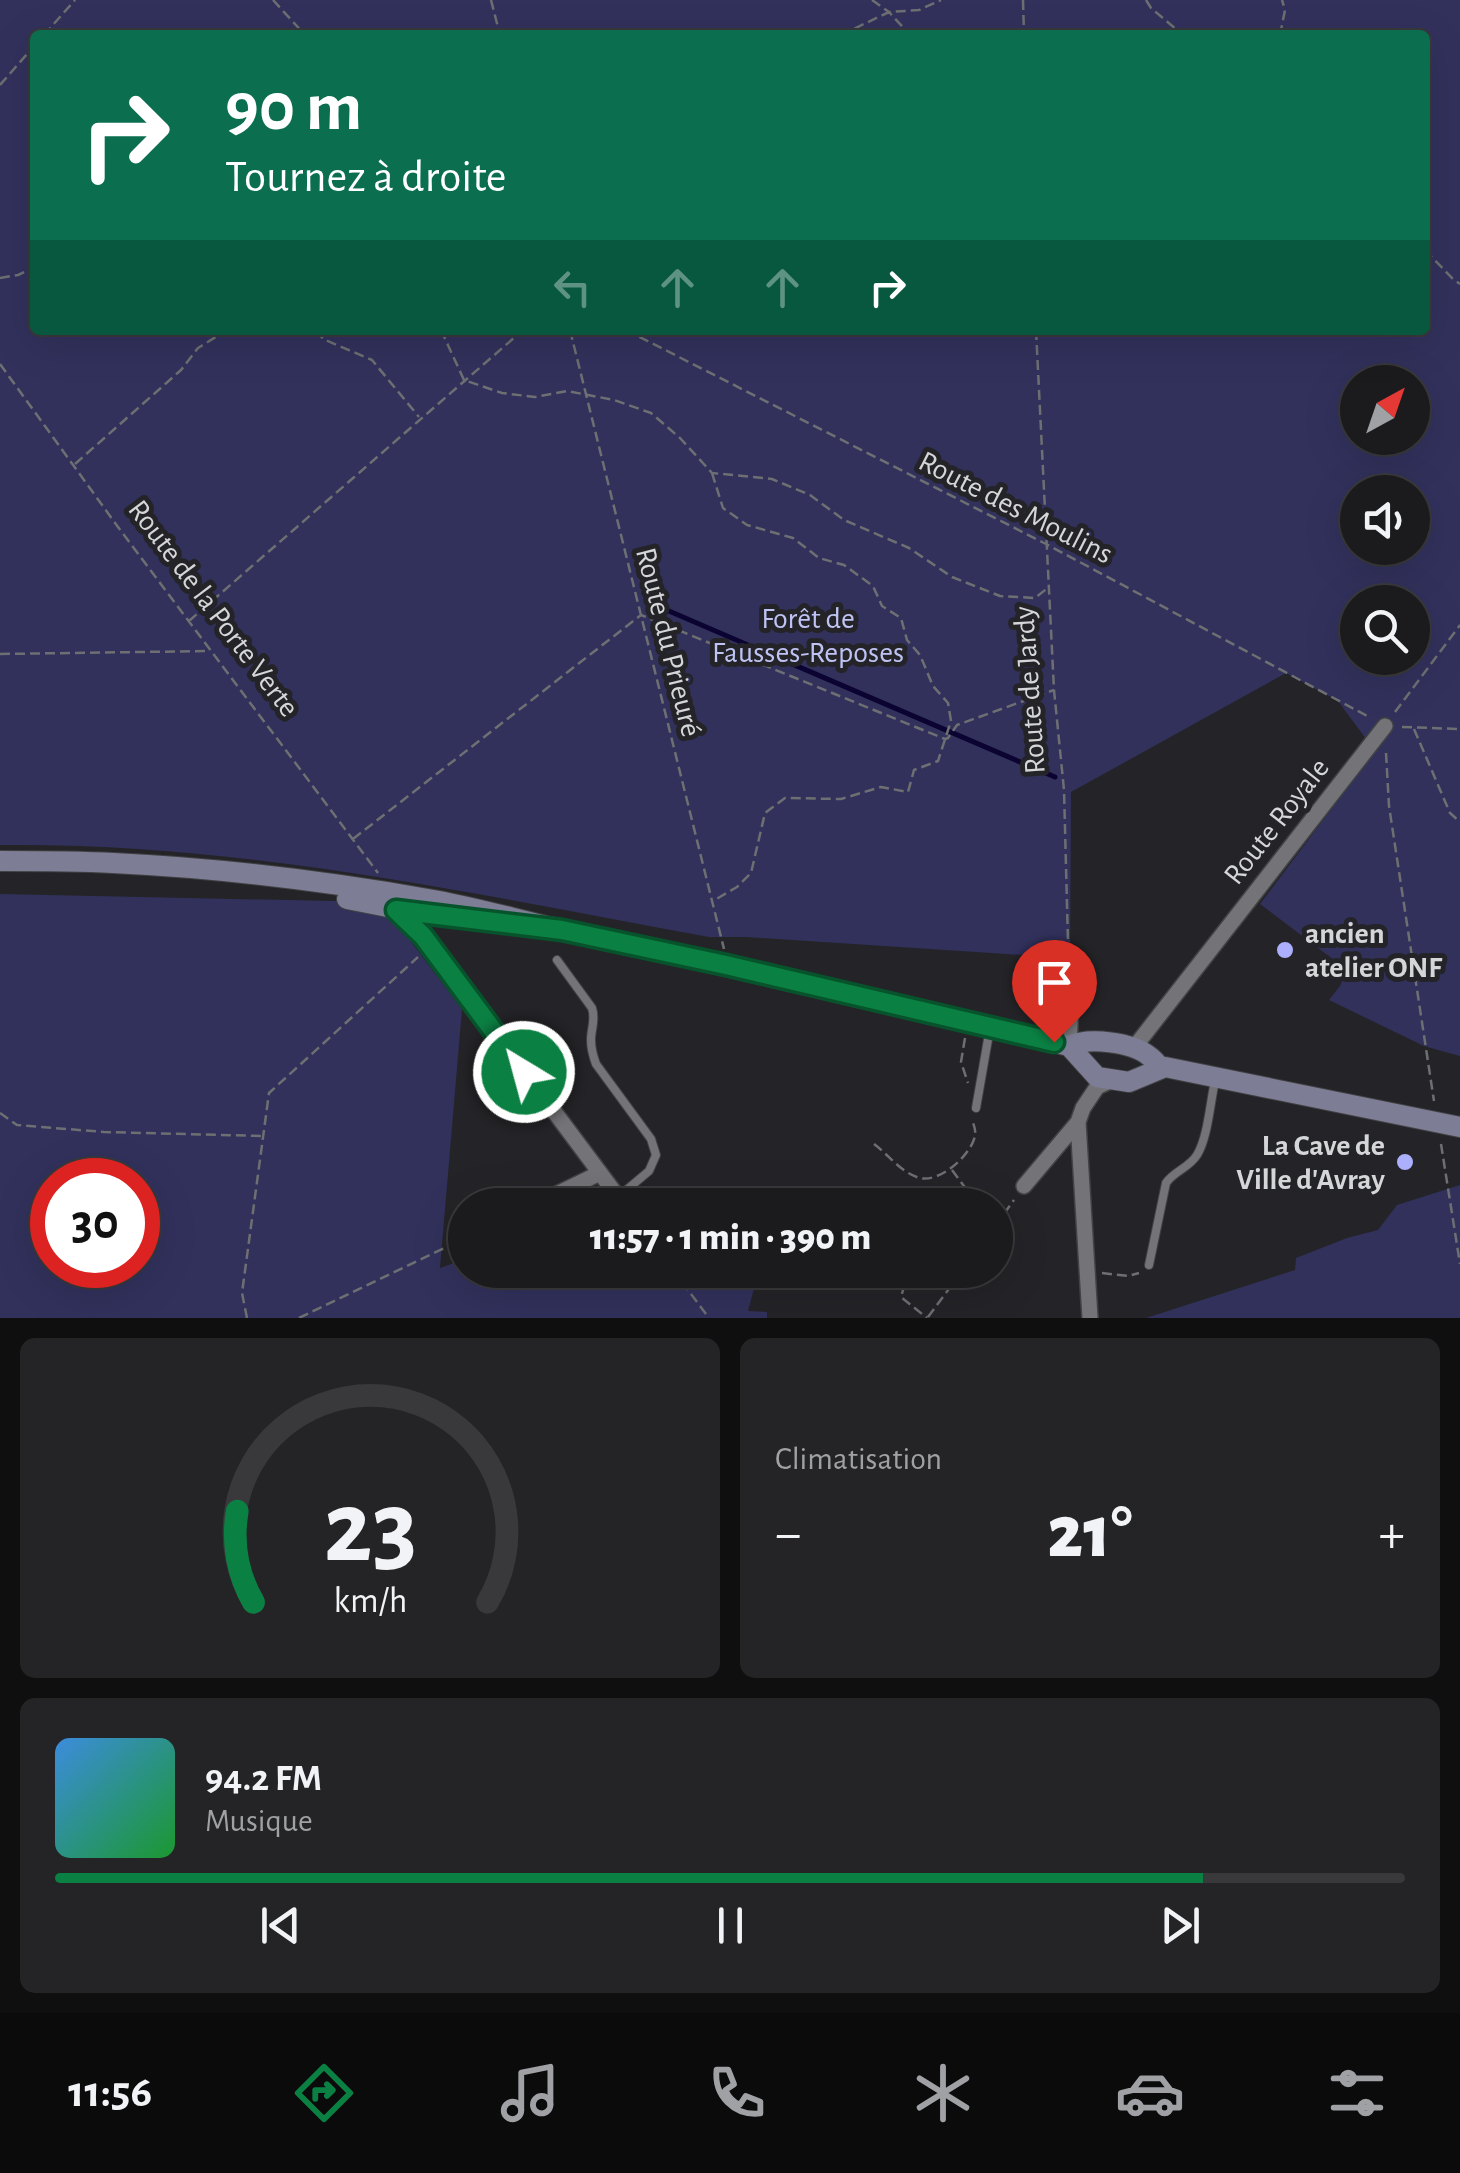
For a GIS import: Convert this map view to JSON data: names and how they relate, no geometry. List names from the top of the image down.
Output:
{
  "streets": {
    "street": ["Route Royale"],
    "path": [
      "Route des Moulins",
      "Route de la Porte Verte",
      "Route du Prieuré",
      "Route de Jardy"
    ]
  },
  "crossings": [
    ["Route des Moulins", "Route de Jardy"],
    ["Route des Moulins", "Route Royale"]
  ],
  "parks": ["Forêt de Fausses-Reposes"],
  "places": ["ancien atelier ONF", "La Cave de Ville d'Avray"],
  "north": "top right",
  "page": {
    "turn": ["90 m", "Tournez à droite"],
    "limit": "30",
    "trip": "11:57 · 1 min · 390 m",
    "tile": "Climatisation",
    "heat": ["−", "21°", "+"],
    "song": ["94.2 FM", "Musique"],
    "tabs": "11:56",
    "gauge": ["23", "km/h"]
  }
}
